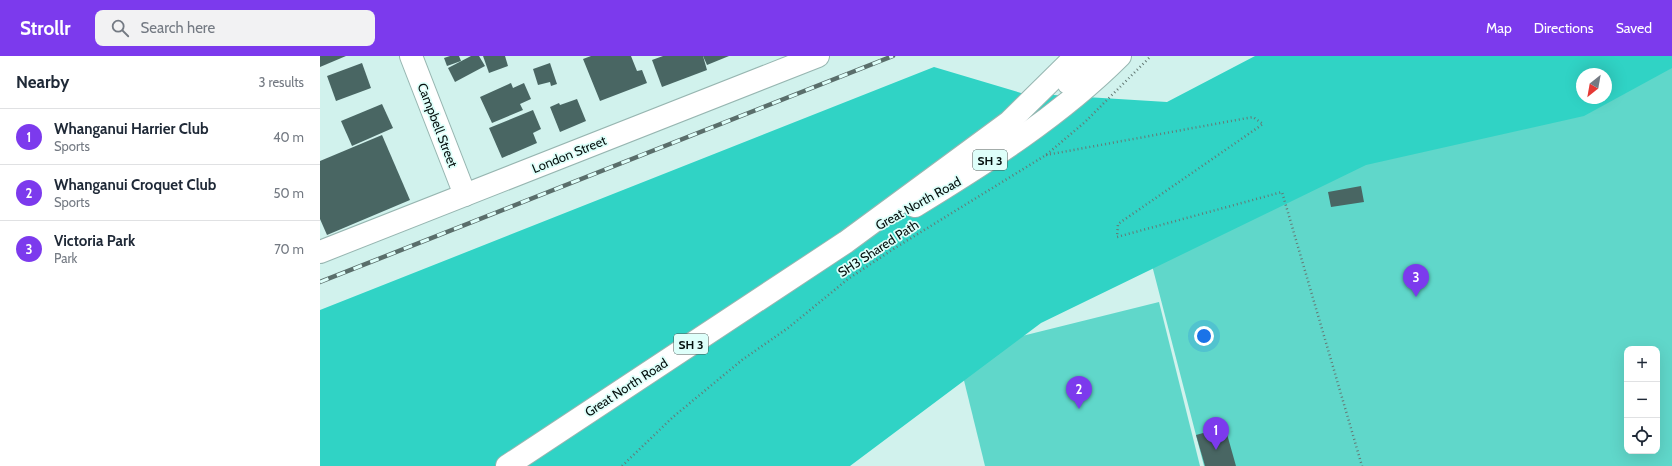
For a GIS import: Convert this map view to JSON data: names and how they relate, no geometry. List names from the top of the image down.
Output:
{
  "streets": {
    "main road": [
      "Campbell Street",
      "London Street",
      "SH 3",
      "Great North Road"
    ],
    "path": ["SH3 Shared Path"]
  },
  "crossings": [
    ["Campbell Street", "London Street"]
  ],
  "north": "bottom left",
  "page": {
    "header": "Strollr",
    "search": "Search here",
    "nav": ["Map", "Directions", "Saved"],
    "heading": ["Nearby", "3 results"],
    "list": [
      {
        "mark": "1",
        "name": "Whanganui Harrier Club",
        "note": "Sports",
        "value": "40 m"
      },
      {
        "mark": "2",
        "name": "Whanganui Croquet Club",
        "note": "Sports",
        "value": "50 m"
      },
      {
        "mark": "3",
        "name": "Victoria Park",
        "note": "Park",
        "value": "70 m"
      }
    ],
    "pins": ["3", "2", "1"],
    "map_buttons": ["+", "−"]
  }
}
